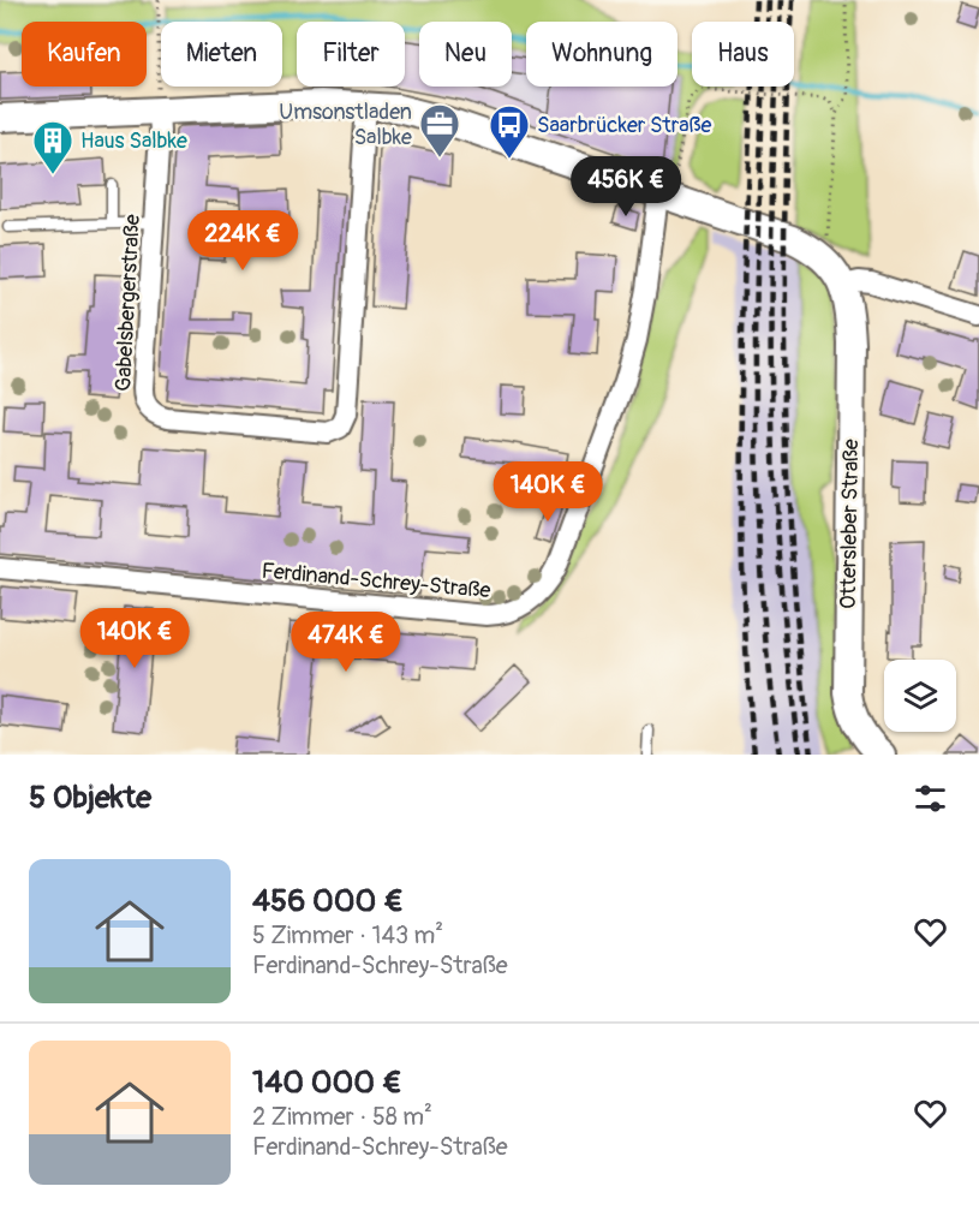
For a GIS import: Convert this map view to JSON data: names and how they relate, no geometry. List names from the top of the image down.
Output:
{
  "streets": {
    "main road": ["Ottersleber Straße"],
    "street": ["Gabelsbergerstraße", "Ferdinand-Schrey-Straße"]
  },
  "places": {
    "office": ["Umsonstladen Salbke"],
    "bus stop": ["Saarbrücker Straße"],
    "building": ["Haus Salbke"]
  },
  "page": {
    "chip": [
      "Kaufen",
      "Mieten",
      "Filter",
      "Neu",
      "Wohnung",
      "Haus"
    ],
    "price": [
      "456K €",
      "224K €",
      "140K €",
      "140K €",
      "474K €"
    ],
    "heading": "5 Objekte",
    "list": [
      {
        "name": "456 000 €",
        "note": "5 Zimmer · 143 m² · Ferdinand-Schrey-Straße"
      },
      {
        "name": "140 000 €",
        "note": "2 Zimmer · 58 m² · Ferdinand-Schrey-Straße"
      }
    ]
  }
}
